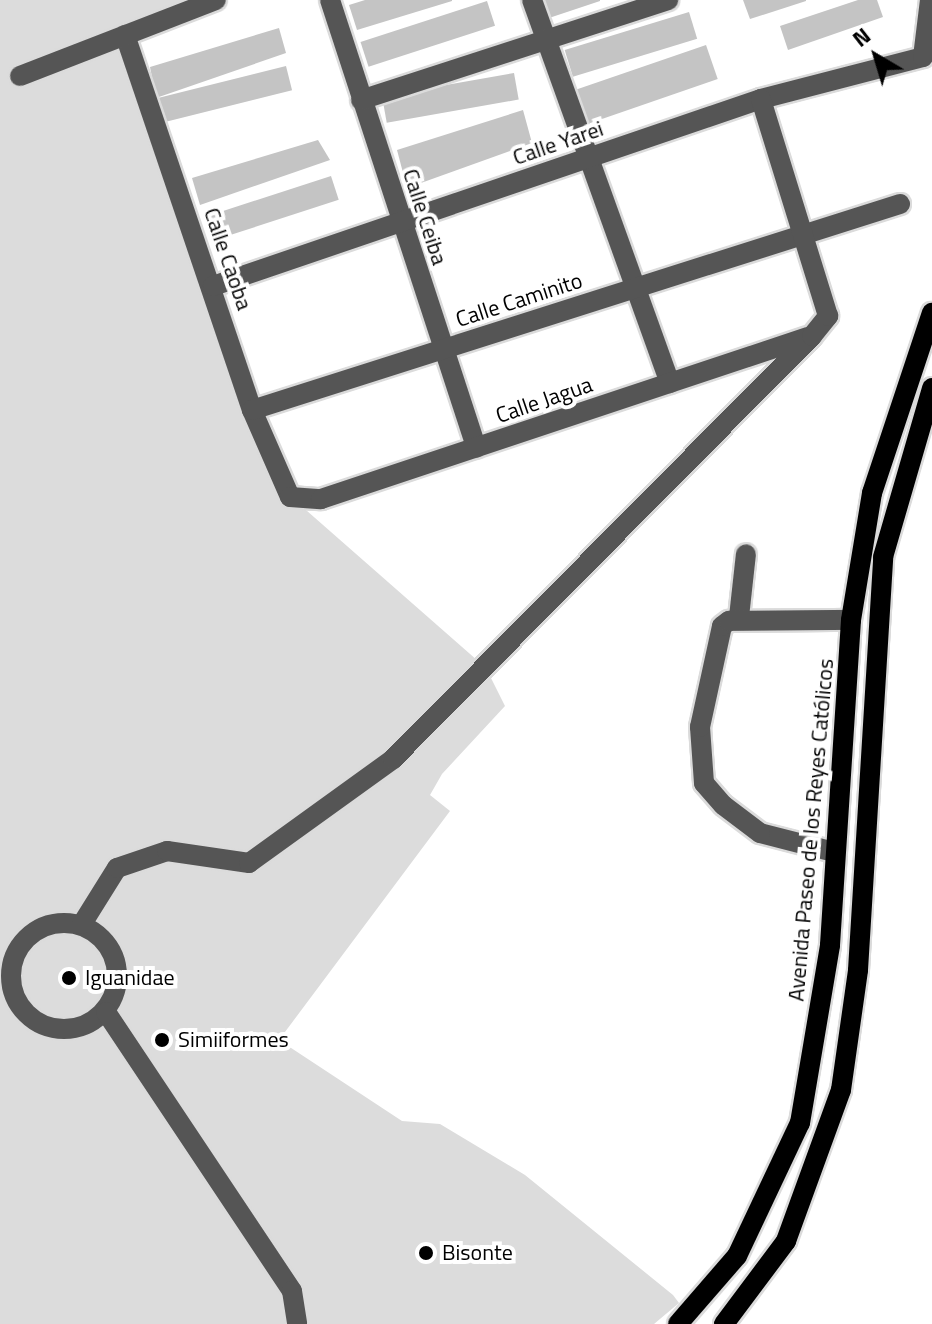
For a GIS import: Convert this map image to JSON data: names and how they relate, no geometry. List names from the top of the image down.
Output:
{
  "streets": {
    "main road": ["Avenida Paseo de los Reyes Católicos"],
    "street": [
      "Calle Yarei",
      "Calle Ceiba",
      "Calle Caoba",
      "Calle Caminito",
      "Calle Jagua"
    ]
  },
  "crossings": [
    ["Calle Yarei", "Calle Ceiba"],
    ["Calle Yarei", "Calle Caoba"],
    ["Calle Ceiba", "Calle Caminito"],
    ["Calle Ceiba", "Calle Jagua"],
    ["Calle Caoba", "Calle Caminito"],
    ["Calle Caoba", "Calle Jagua"]
  ],
  "places": ["Iguanidae", "Simiiformes", "Bisonte"],
  "north": "top left"
}
